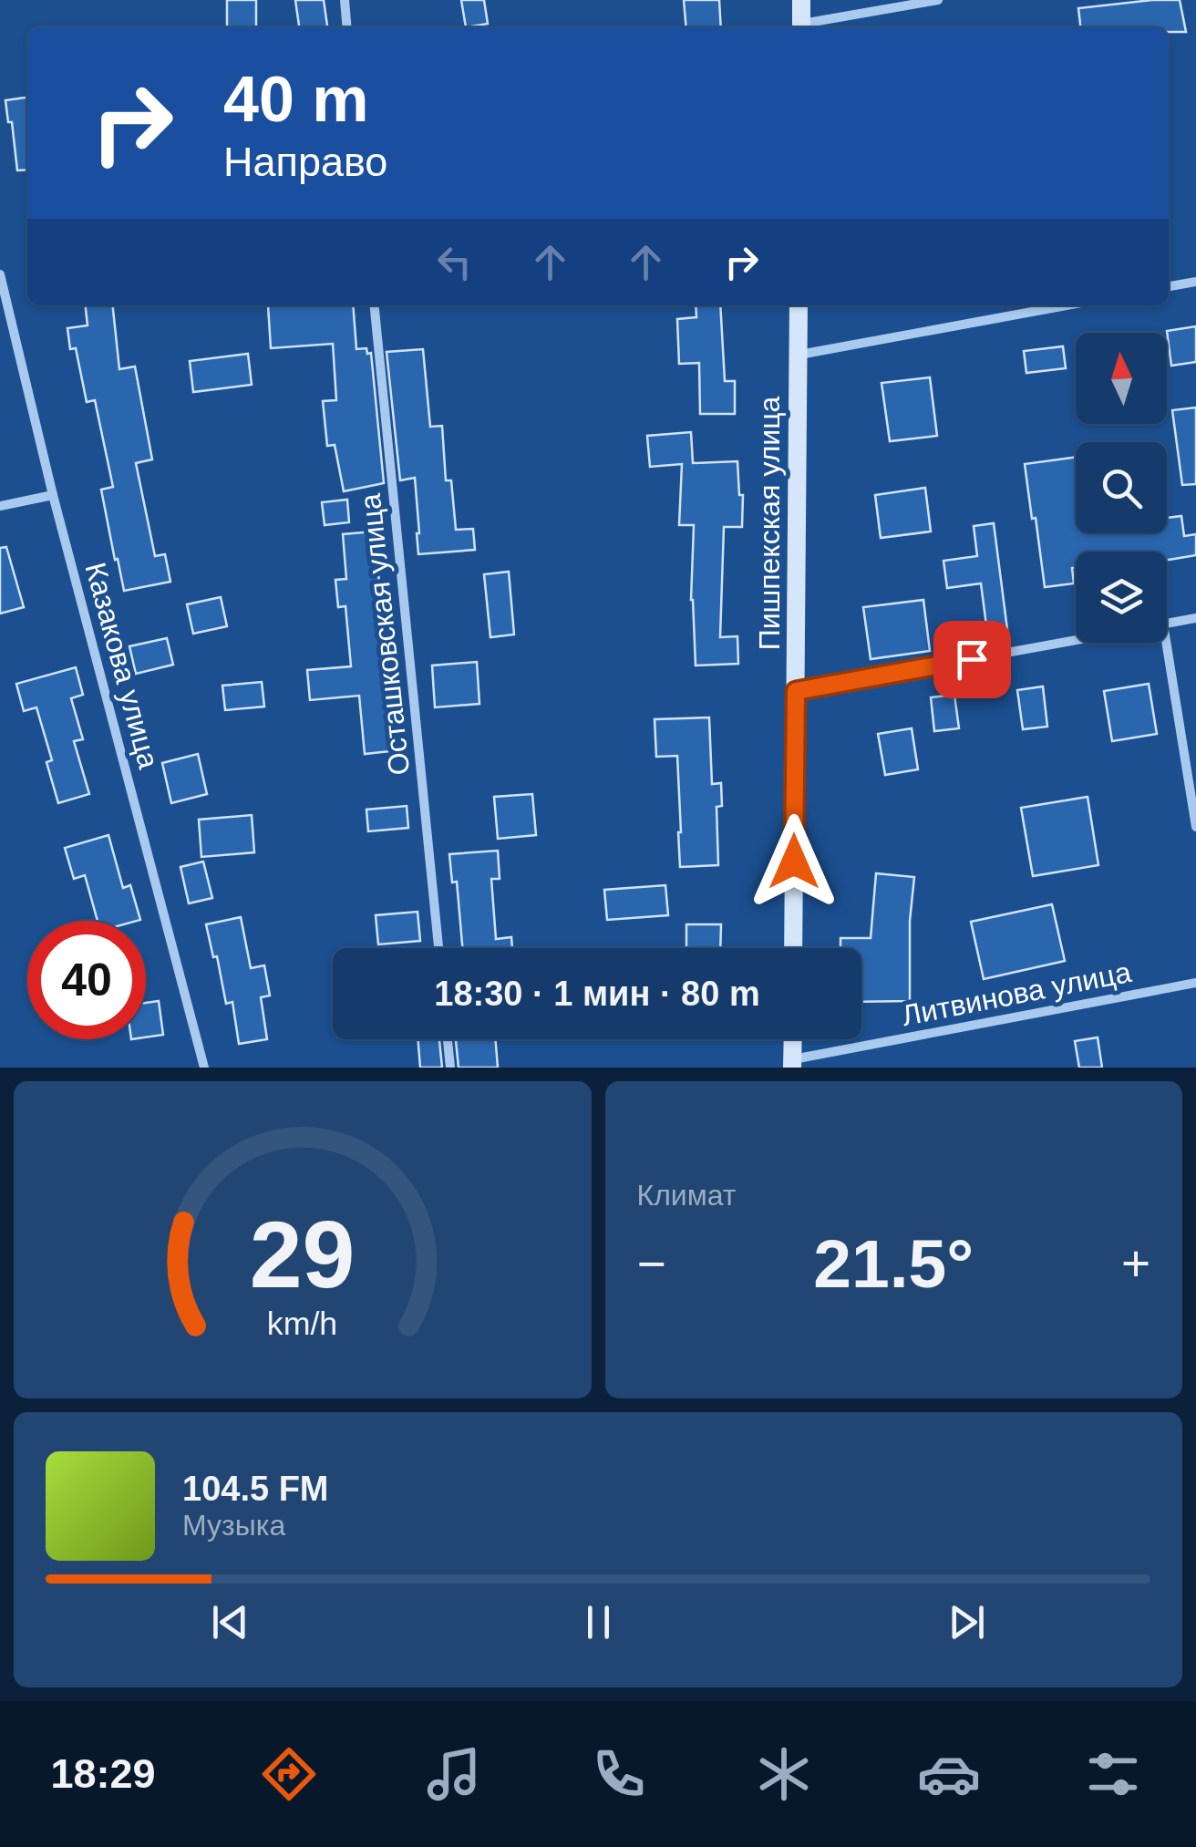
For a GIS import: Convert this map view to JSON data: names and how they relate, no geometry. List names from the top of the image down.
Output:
{
  "streets": {
    "street": [
      "Пишпекская улица",
      "Осташковская улица",
      "Казакова улица",
      "Литвинова улица"
    ]
  },
  "north": "top",
  "page": {
    "turn": ["40 m", "Направо"],
    "limit": "40",
    "trip": "18:30 · 1 мин · 80 m",
    "tile": "Климат",
    "heat": ["−", "21.5°", "+"],
    "song": ["104.5 FM", "Музыка"],
    "tabs": "18:29",
    "gauge": ["29", "km/h"]
  }
}
